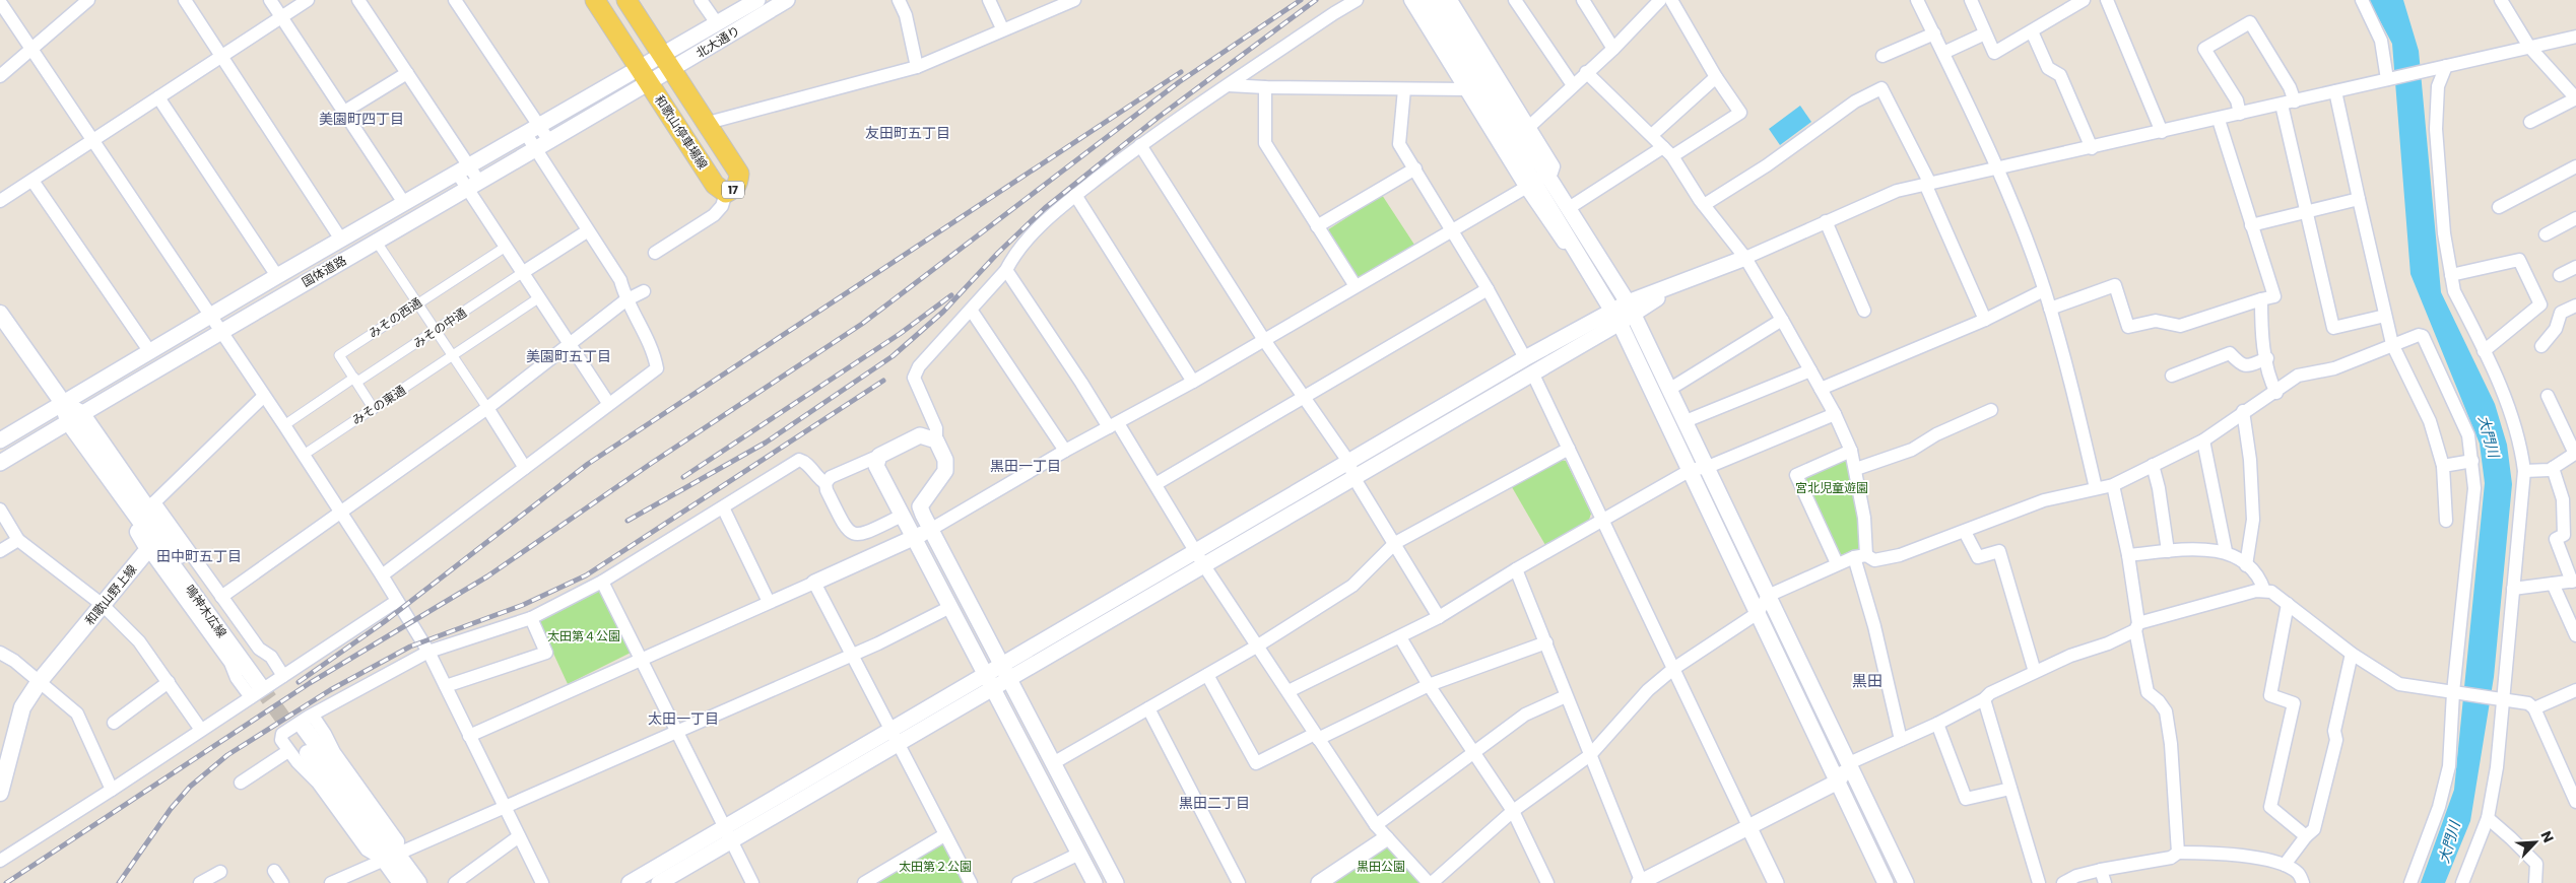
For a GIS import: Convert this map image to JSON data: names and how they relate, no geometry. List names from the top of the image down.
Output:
{
  "streets": {
    "main road": [
      "和歌山停車場線",
      "17",
      "和歌山野上線",
      "鳴神木広線"
    ],
    "street": [
      "北大通り",
      "国体道路",
      "みその西通",
      "みその中通",
      "みその東通"
    ]
  },
  "crossings": [
    ["北大通り", "和歌山停車場線"],
    ["北大通り", "17"],
    ["北大通り", "国体道路"],
    ["和歌山停車場線", "17"],
    ["和歌山停車場線", "国体道路"],
    ["みその西通", "みその中通"],
    ["みその西通", "みその東通"]
  ],
  "districts": [
    "美園町四丁目",
    "友田町五丁目",
    "美園町五丁目",
    "黒田一丁目",
    "田中町五丁目",
    "黒田",
    "太田一丁目",
    "黒田二丁目"
  ],
  "water": ["大門川"],
  "parks": [
    "宮北児童遊園",
    "太田第４公園",
    "太田第２公園",
    "黒田公園"
  ],
  "north": "top right"
}
